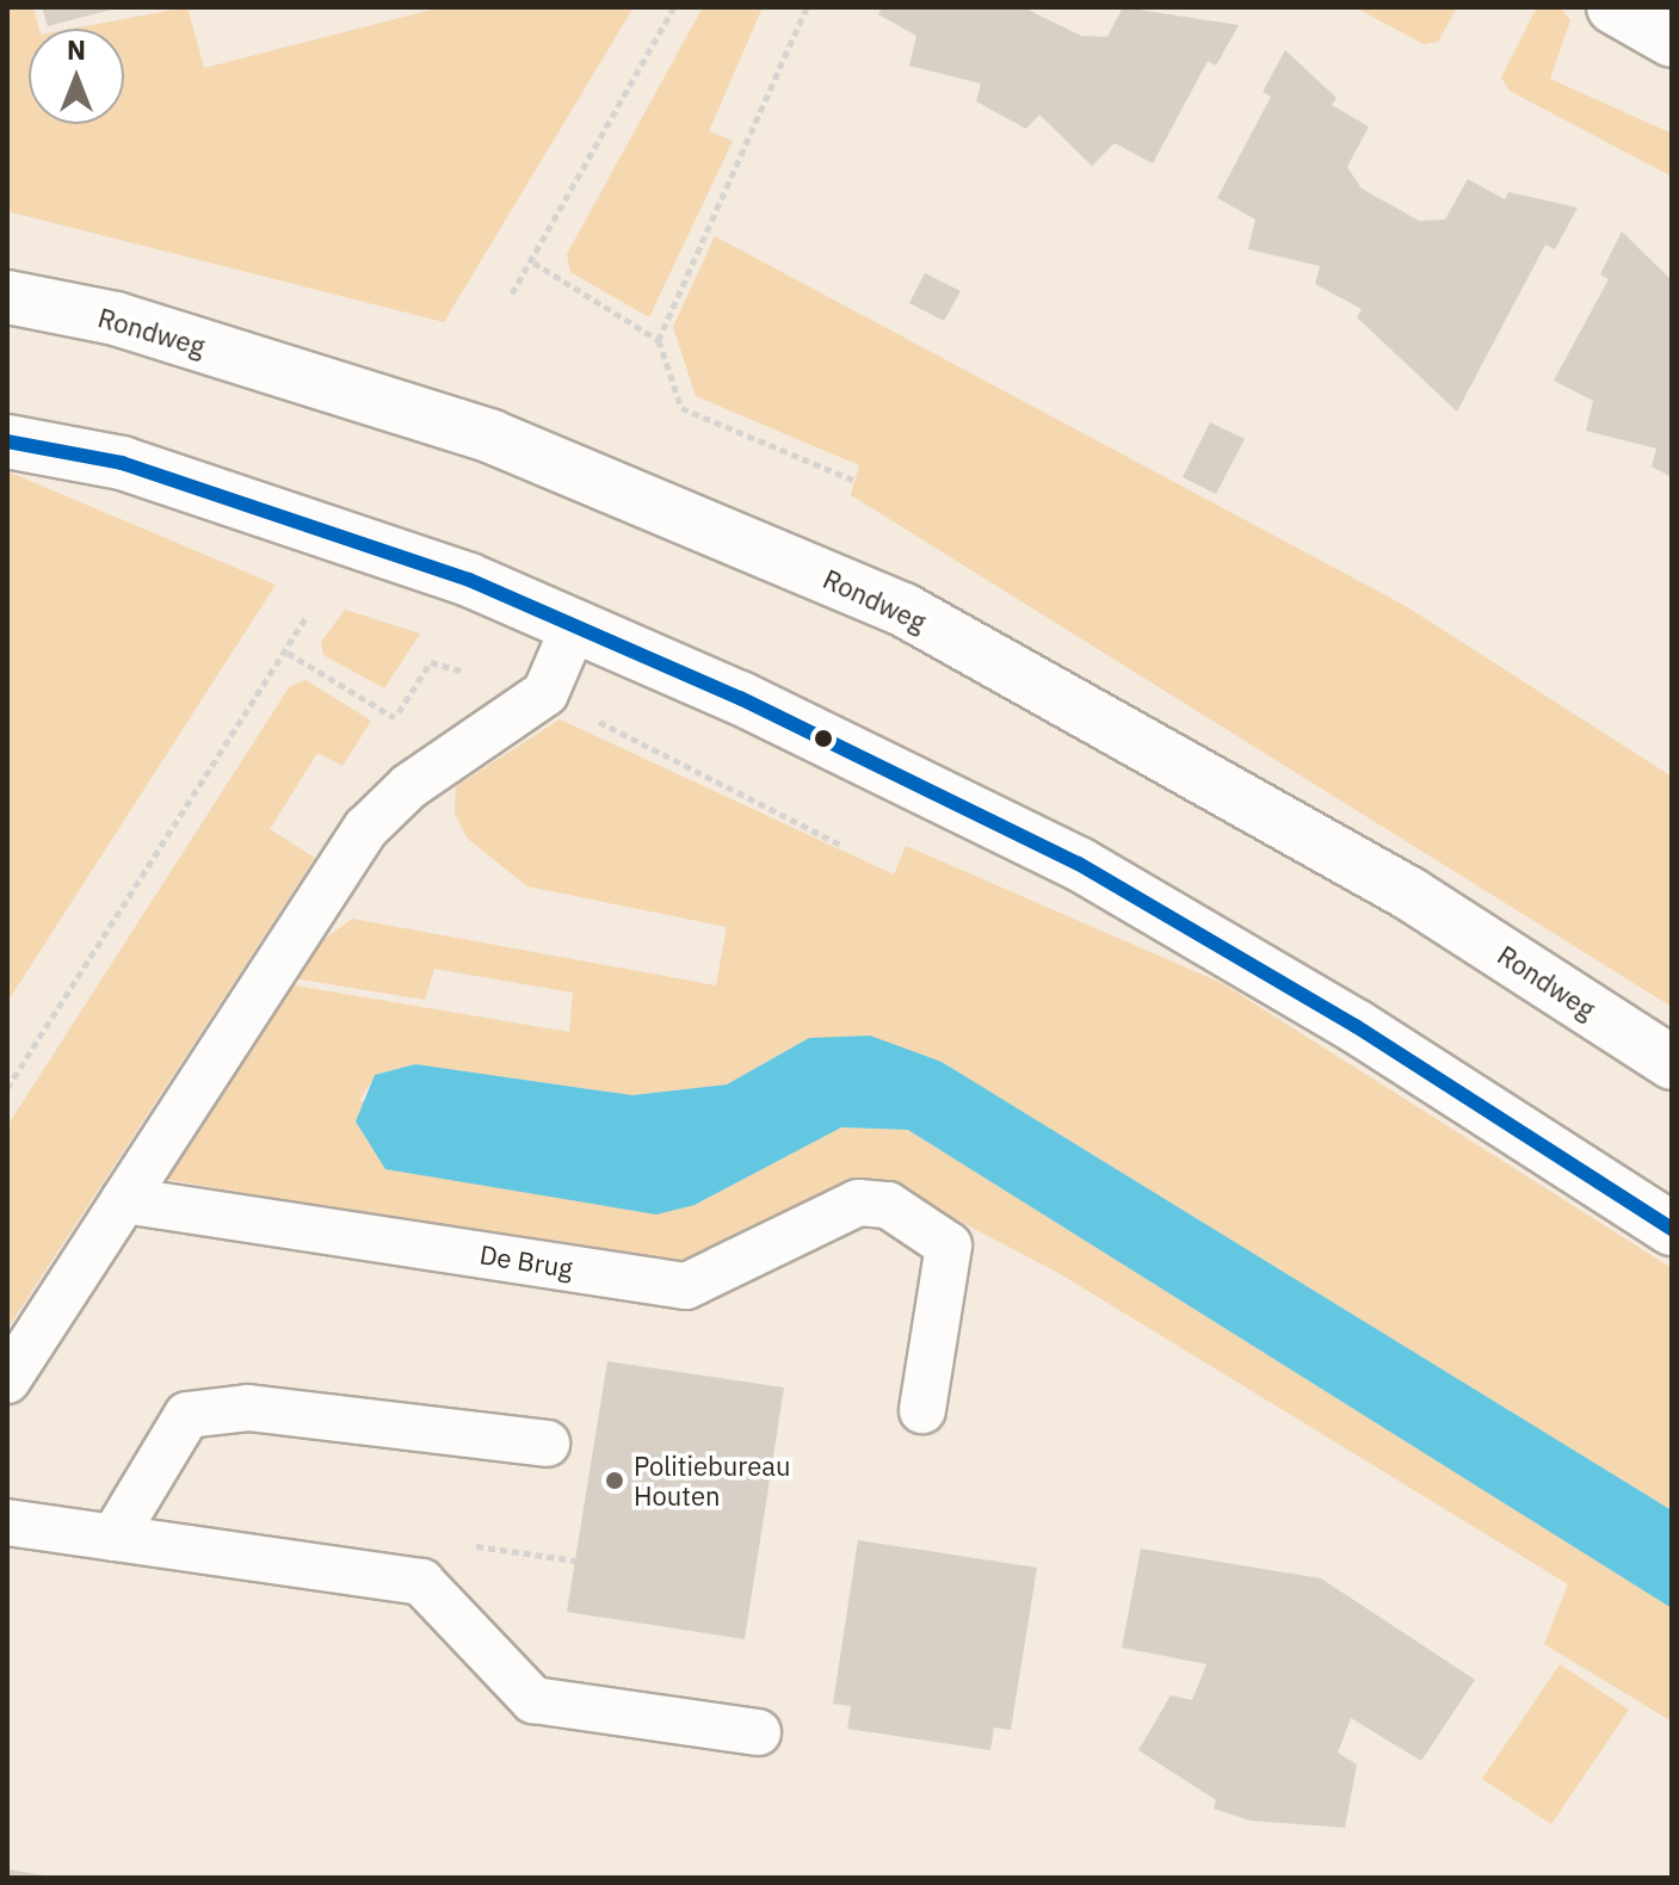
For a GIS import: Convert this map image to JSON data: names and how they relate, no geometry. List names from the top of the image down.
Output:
{
  "streets": {
    "main road": ["Rondweg"],
    "lane": ["De Brug"]
  },
  "places": ["Politiebureau Houten"],
  "north": "top"
}
